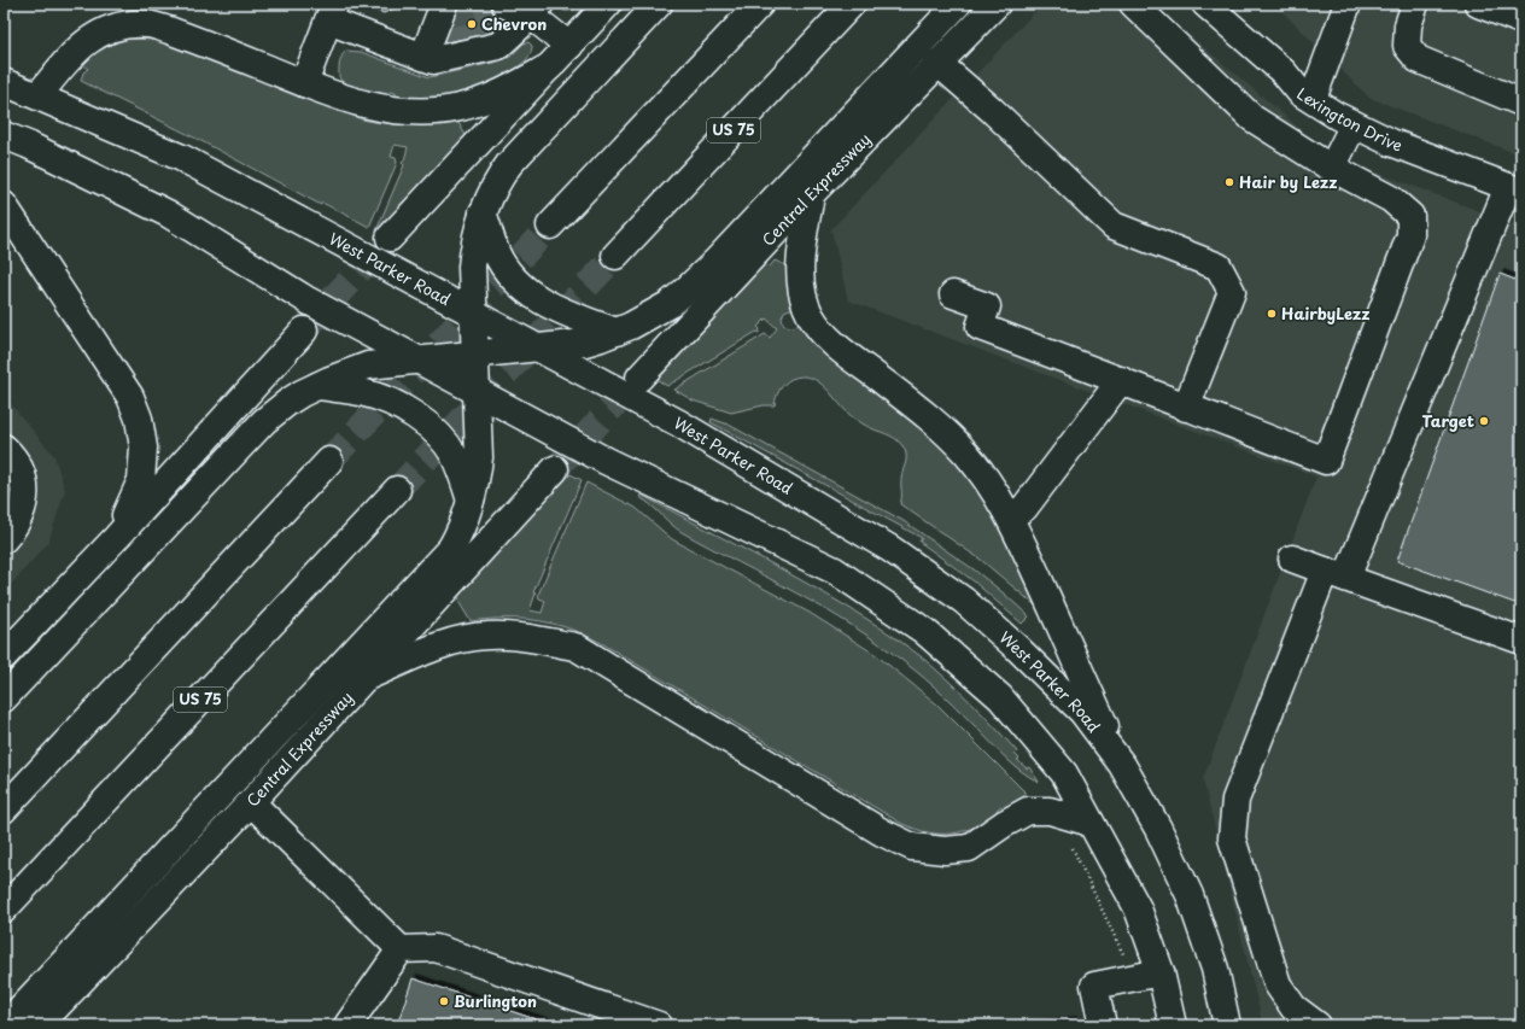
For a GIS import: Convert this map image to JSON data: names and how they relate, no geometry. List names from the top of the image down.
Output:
{
  "streets": {
    "main road": [
      "Lexington Drive",
      "US 75",
      "Central Expressway",
      "West Parker Road"
    ]
  },
  "places": [
    "Chevron",
    "Hair by Lezz",
    "HairbyLezz",
    "Target",
    "Burlington"
  ]
}
